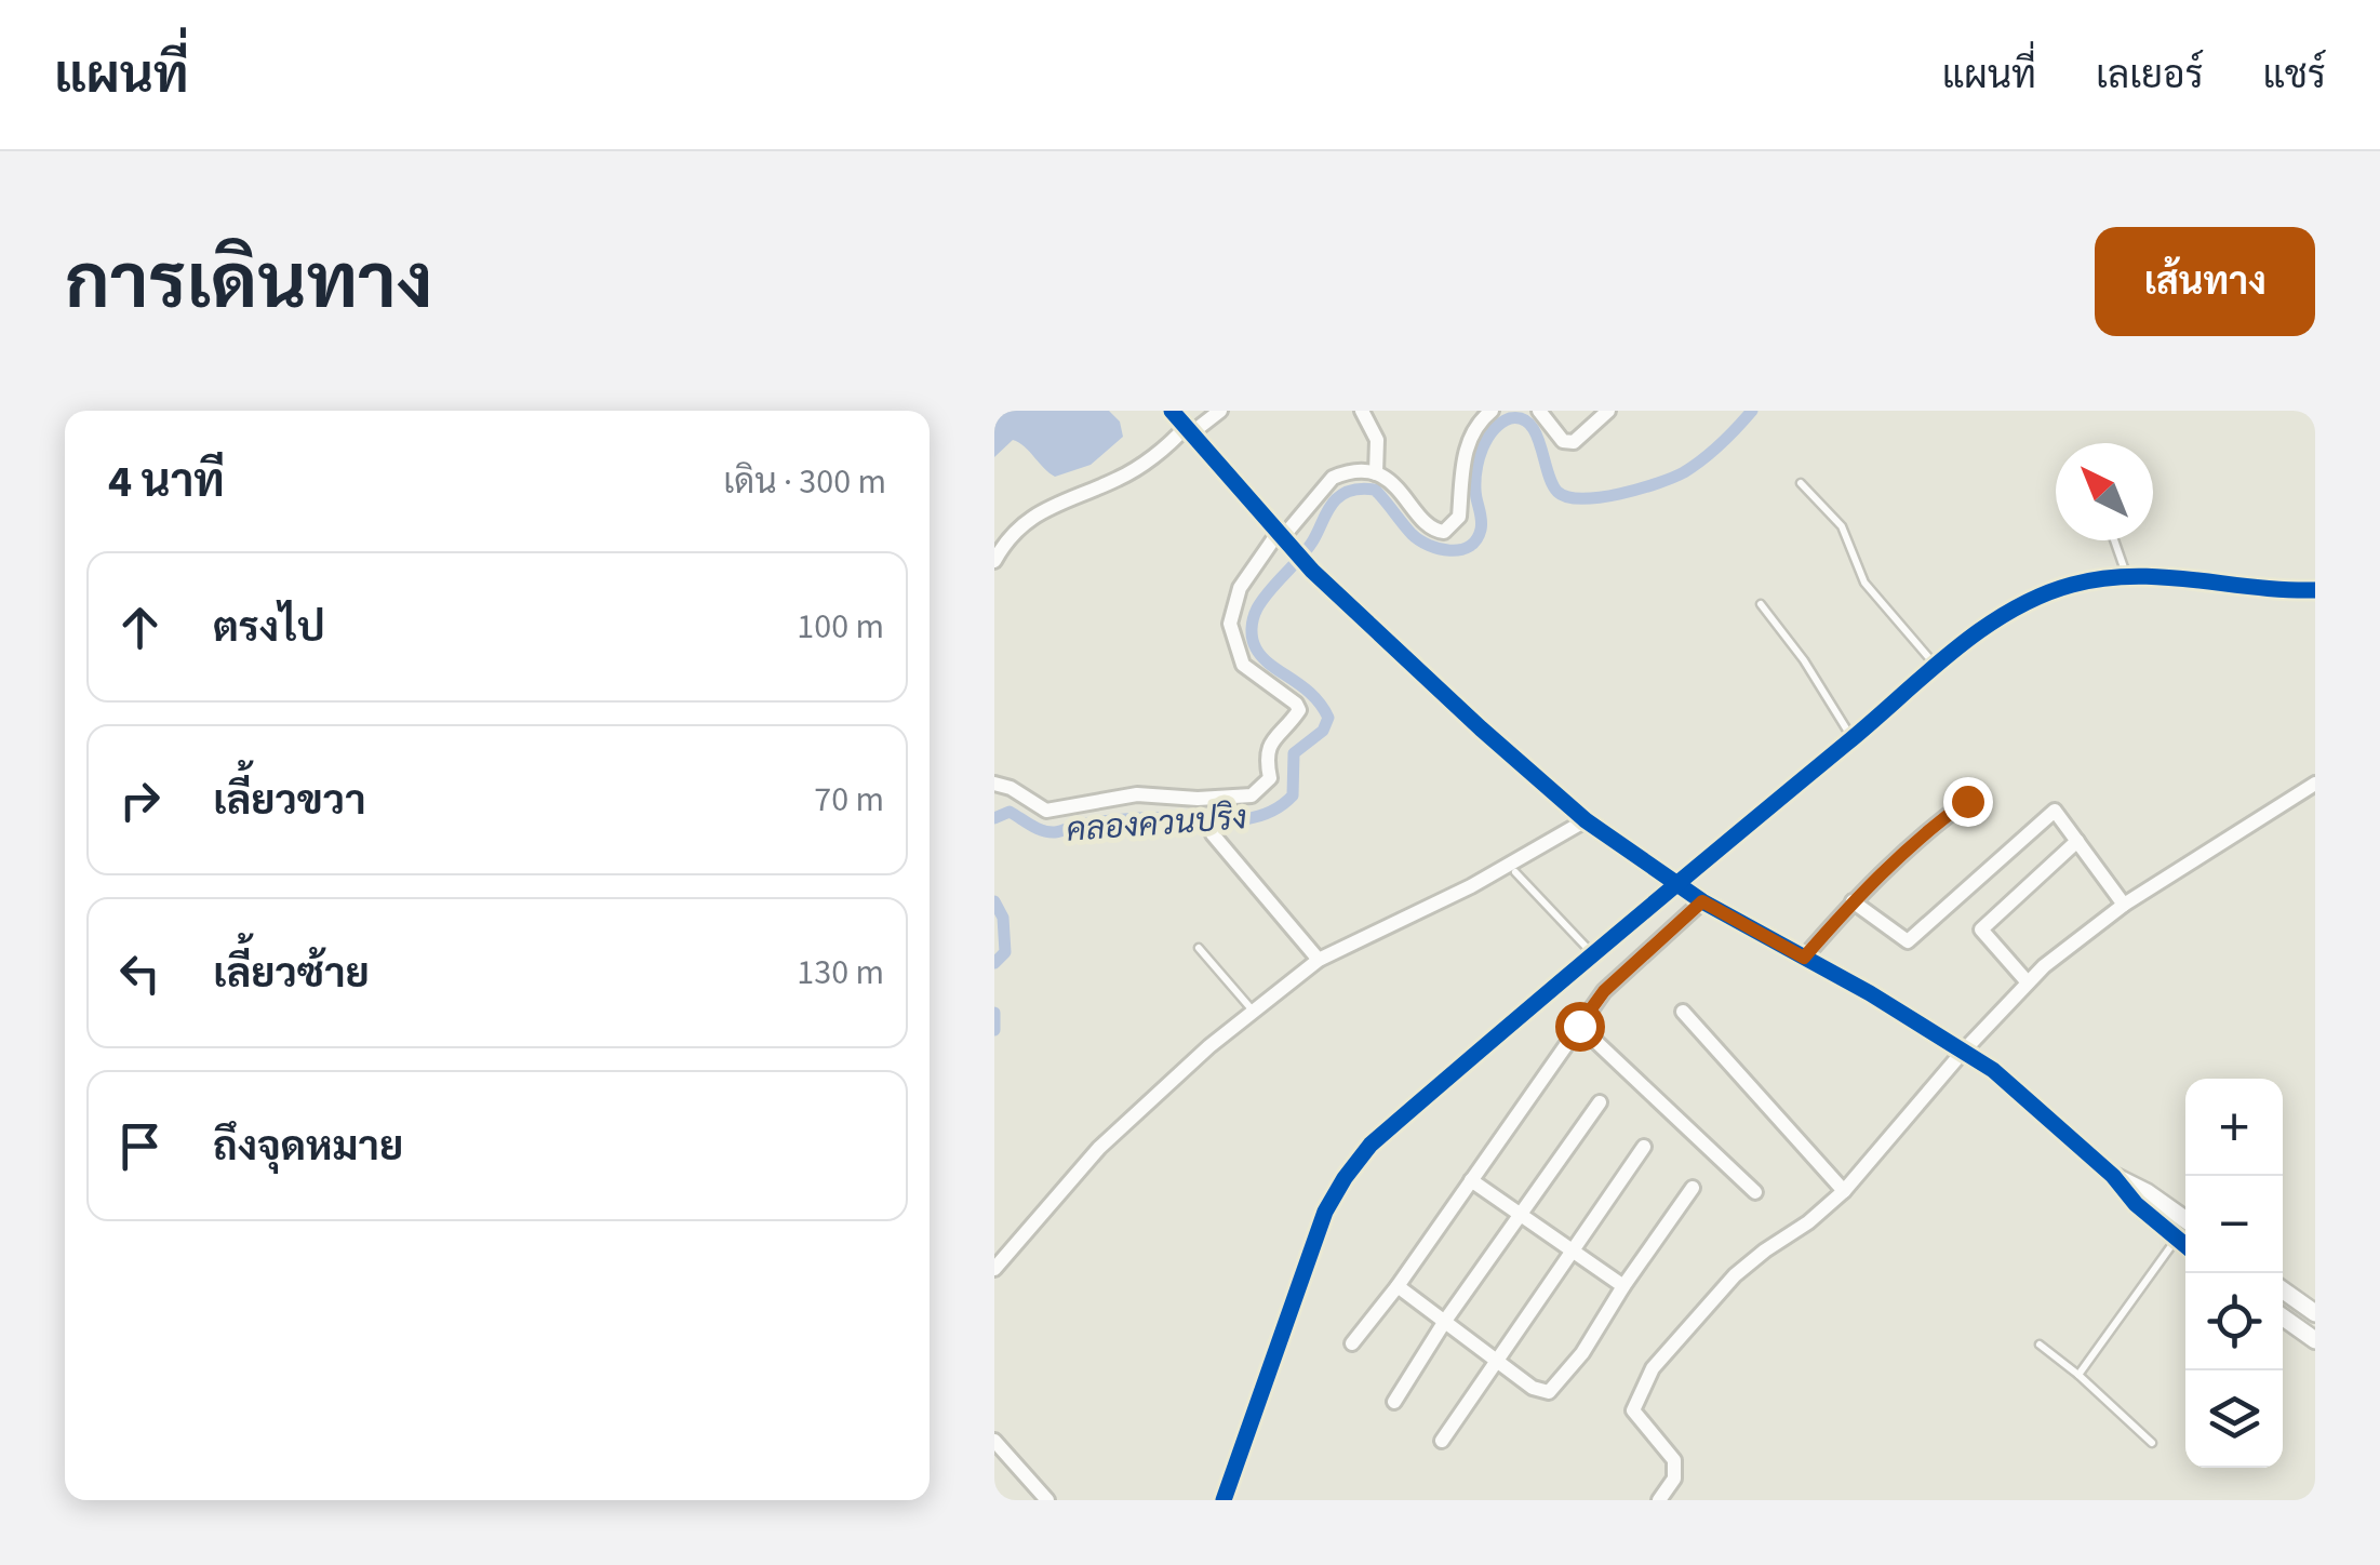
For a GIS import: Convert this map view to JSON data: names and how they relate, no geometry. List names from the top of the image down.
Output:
{
  "water": ["คลองควนปริง"],
  "north": "top left",
  "page": {
    "header": "แผนที่",
    "nav": ["แผนที่", "เลเยอร์", "แชร์"],
    "title": "การเดินทาง",
    "buttons": "เส้นทาง",
    "heading": ["4 นาที", "เดิน · 300 m"],
    "list": [
      ["ตรงไป", "100 m"],
      ["เลี้ยวขวา", "70 m"],
      ["เลี้ยวซ้าย", "130 m"],
      "ถึงจุดหมาย"
    ],
    "map_buttons": ["+", "−"]
  }
}
